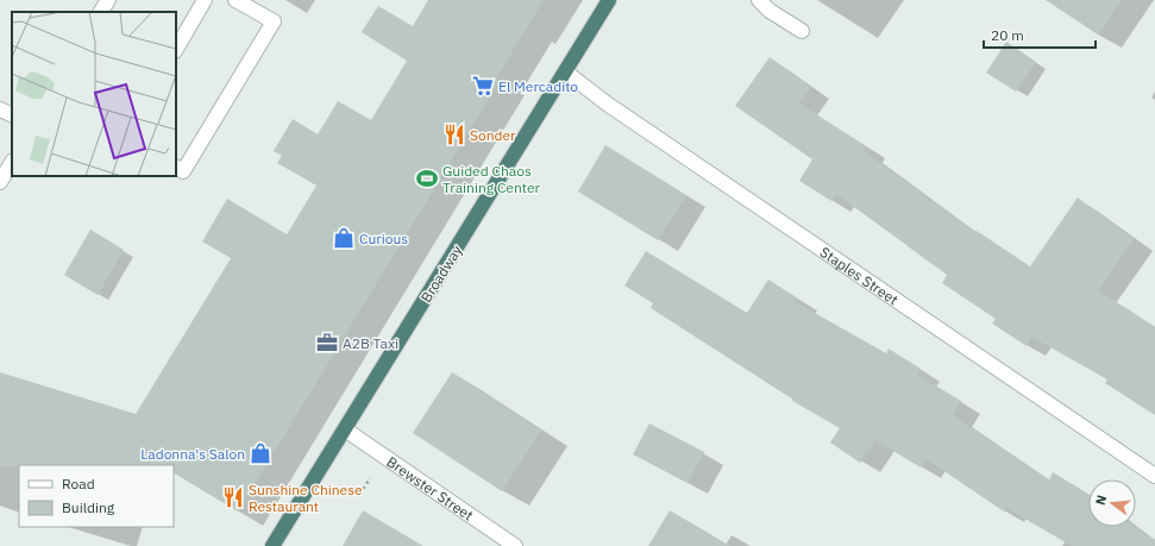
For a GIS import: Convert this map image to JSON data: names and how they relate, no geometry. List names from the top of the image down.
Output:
{
  "streets": {
    "highway": ["Broadway"],
    "street": ["Staples Street", "Brewster Street"]
  },
  "crossings": [
    ["Broadway", "Staples Street"],
    ["Broadway", "Brewster Street"]
  ],
  "places": {
    "supermarket": ["El Mercadito"],
    "restaurant": ["Sonder", "Sunshine Chinese Restaurant"],
    "sports": ["Guided Chaos Training Center"],
    "shop": ["Curious", "Ladonna's Salon"],
    "office": ["A2B Taxi"]
  },
  "legend": ["Road", "Building"],
  "scale_bar": "20 m",
  "north": "left"
}
